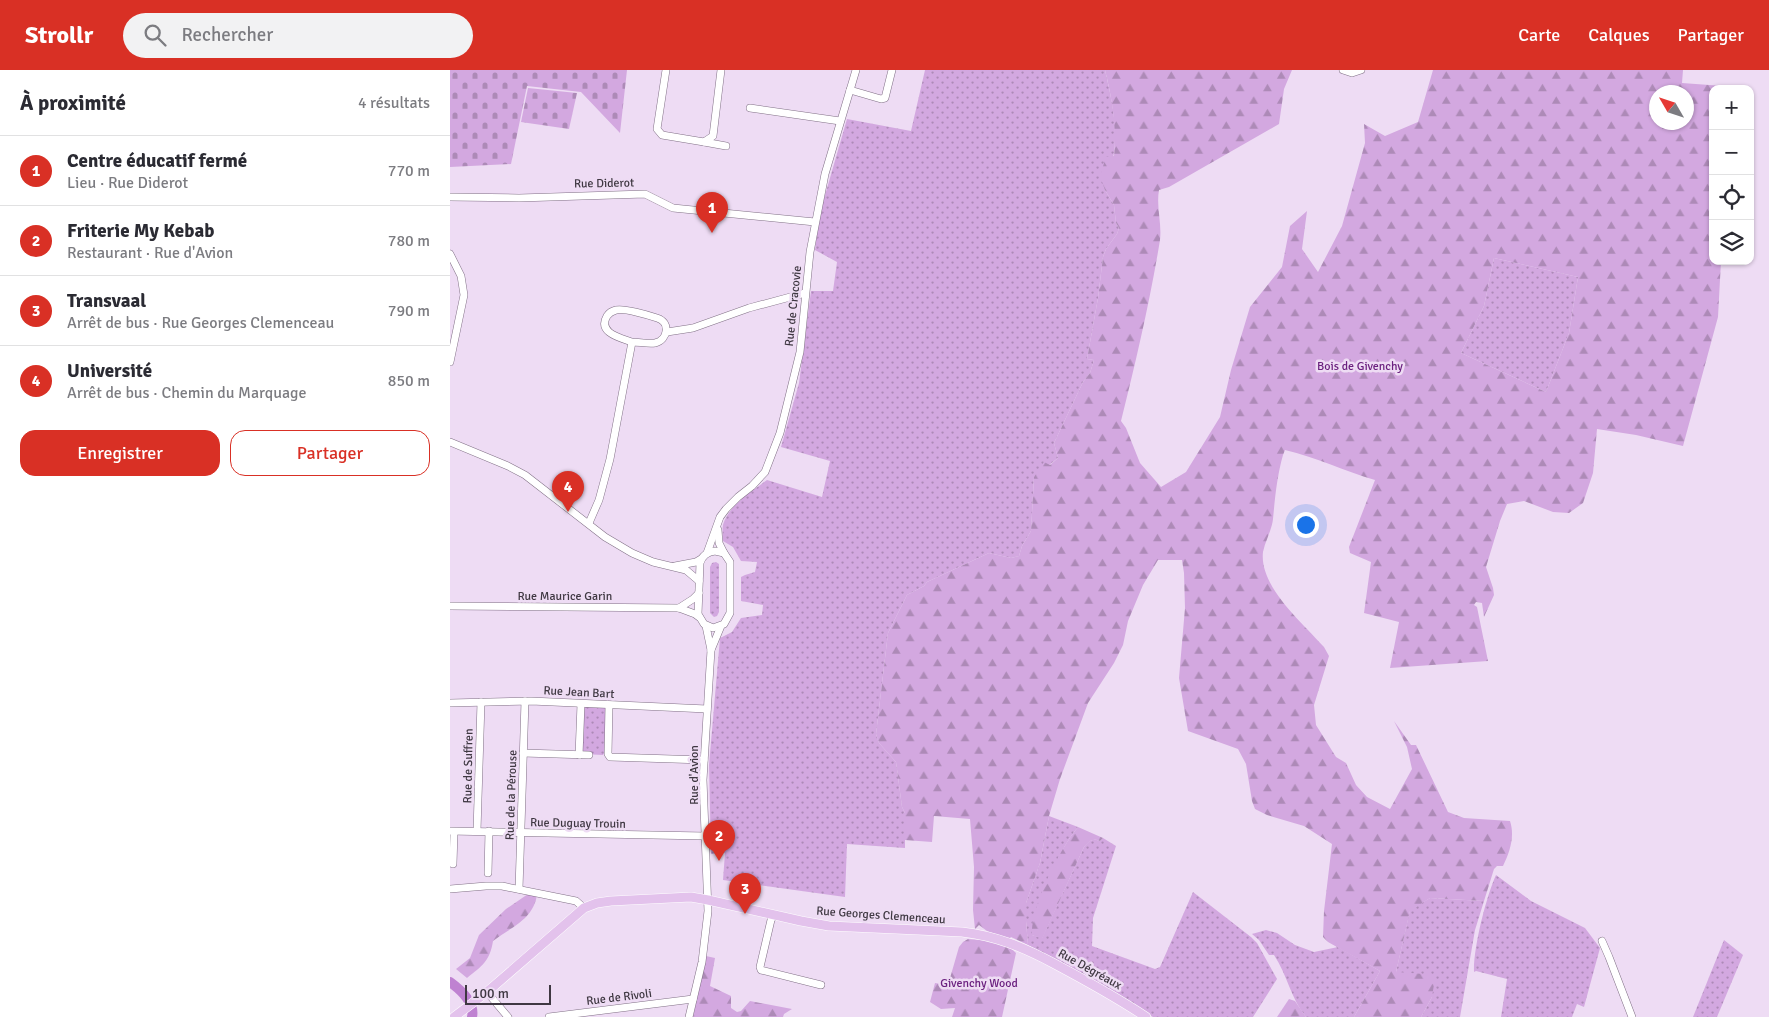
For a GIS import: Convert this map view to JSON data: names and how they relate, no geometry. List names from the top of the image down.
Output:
{
  "streets": {
    "main road": ["Rue Georges Clemenceau", "Rue Dégréaux"],
    "street": [
      "Rue Diderot",
      "Rue de Cracovie",
      "Rue Maurice Garin",
      "Rue Jean Bart",
      "Rue de Suffren",
      "Rue d'Avion",
      "Rue de la Pérouse",
      "Rue Duguay Trouin",
      "Rue de Rivoli"
    ]
  },
  "crossings": [
    ["Rue Diderot", "Rue de Cracovie"],
    ["Rue de Cracovie", "Rue Maurice Garin"],
    ["Rue Jean Bart", "Rue de Suffren"],
    ["Rue Jean Bart", "Rue d'Avion"],
    ["Rue Jean Bart", "Rue de la Pérouse"],
    ["Rue de Suffren", "Rue Duguay Trouin"],
    ["Rue d'Avion", "Rue Duguay Trouin"],
    ["Rue d'Avion", "Rue Georges Clemenceau"],
    ["Rue d'Avion", "Rue de Rivoli"],
    ["Rue de la Pérouse", "Rue Duguay Trouin"],
    ["Rue Georges Clemenceau", "Rue Dégréaux"]
  ],
  "parks": ["Bois de Givenchy", "Givenchy Wood"],
  "scale_bar": "100 m",
  "north": "top left",
  "page": {
    "header": "Strollr",
    "search": "Rechercher",
    "nav": ["Carte", "Calques", "Partager"],
    "heading": ["À proximité", "4 résultats"],
    "map_buttons": ["+", "−"],
    "list": [
      {
        "mark": "1",
        "name": "Centre éducatif fermé",
        "note": "Lieu · Rue Diderot",
        "value": "770 m"
      },
      {
        "mark": "2",
        "name": "Friterie My Kebab",
        "note": "Restaurant · Rue d'Avion",
        "value": "780 m"
      },
      {
        "mark": "3",
        "name": "Transvaal",
        "note": "Arrêt de bus · Rue Georges Clemenceau",
        "value": "790 m"
      },
      {
        "mark": "4",
        "name": "Université",
        "note": "Arrêt de bus · Chemin du Marquage",
        "value": "850 m"
      }
    ],
    "pins": [
      "1",
      "4",
      "2",
      "3"
    ],
    "buttons": ["Enregistrer", "Partager"],
    "scale": "100 m"
  }
}
